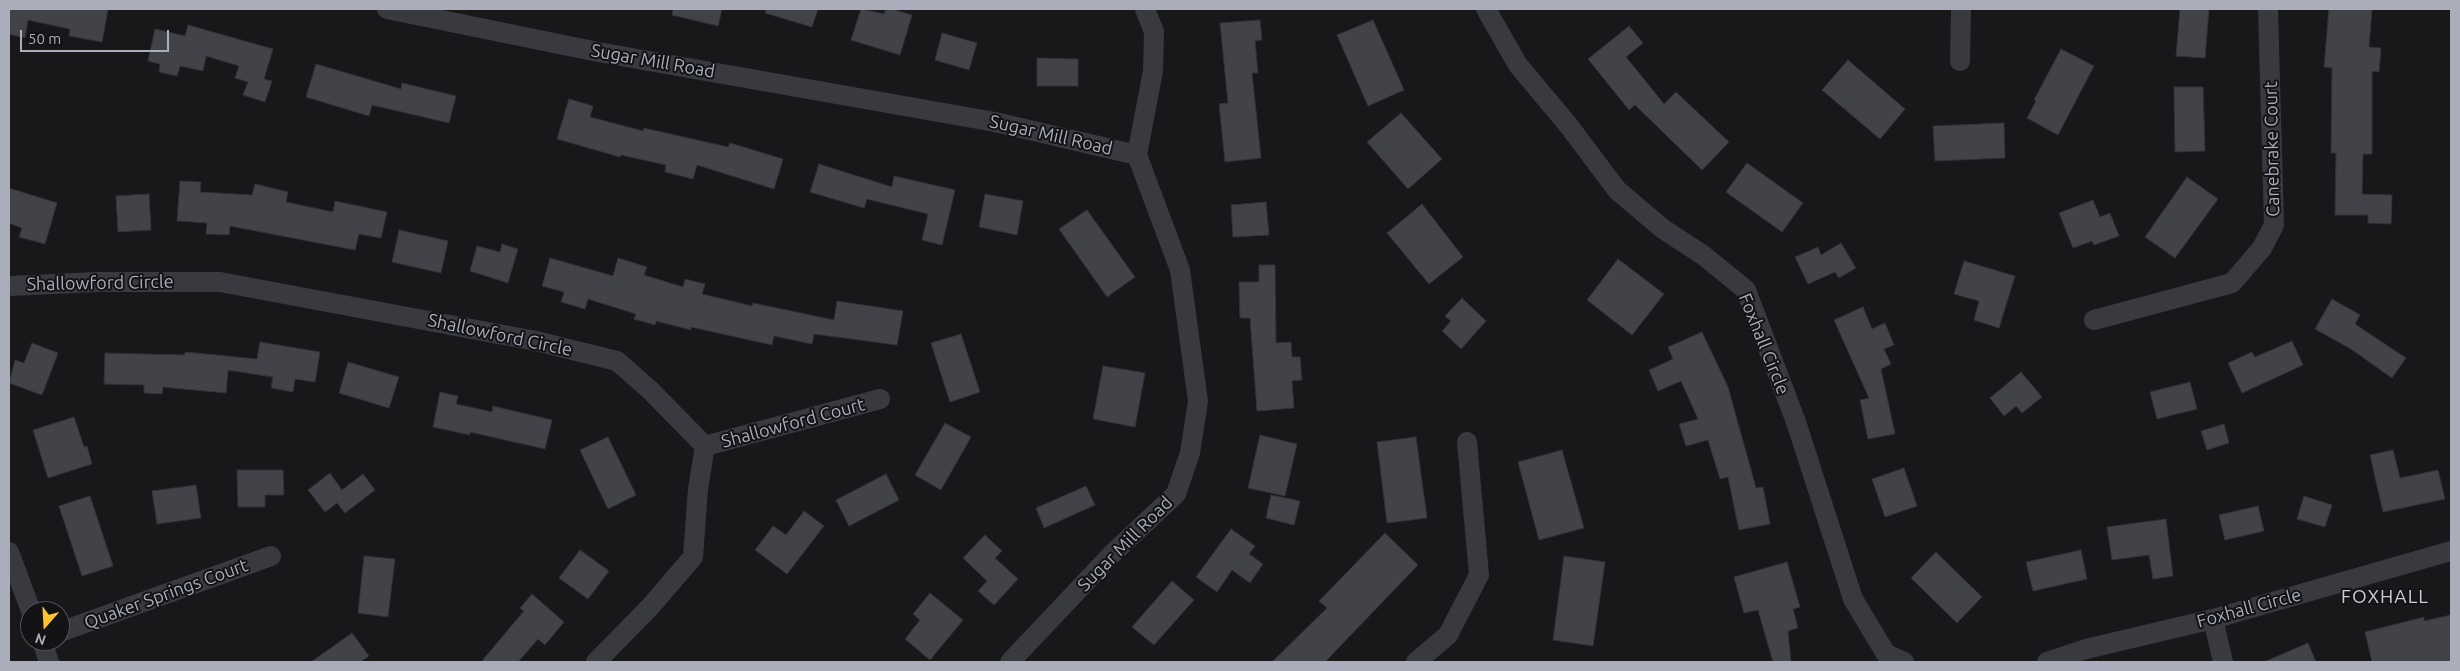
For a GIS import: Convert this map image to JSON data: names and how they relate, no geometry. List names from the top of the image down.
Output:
{
  "streets": {
    "street": [
      "Sugar Mill Road",
      "Canebrake Court",
      "Shallowford Circle",
      "Foxhall Circle",
      "Shallowford Court",
      "Quaker Springs Court"
    ]
  },
  "crossings": [
    ["Shallowford Circle", "Shallowford Court"]
  ],
  "districts": ["FOXHALL"],
  "scale_bar": "50 m",
  "north": "bottom"
}
